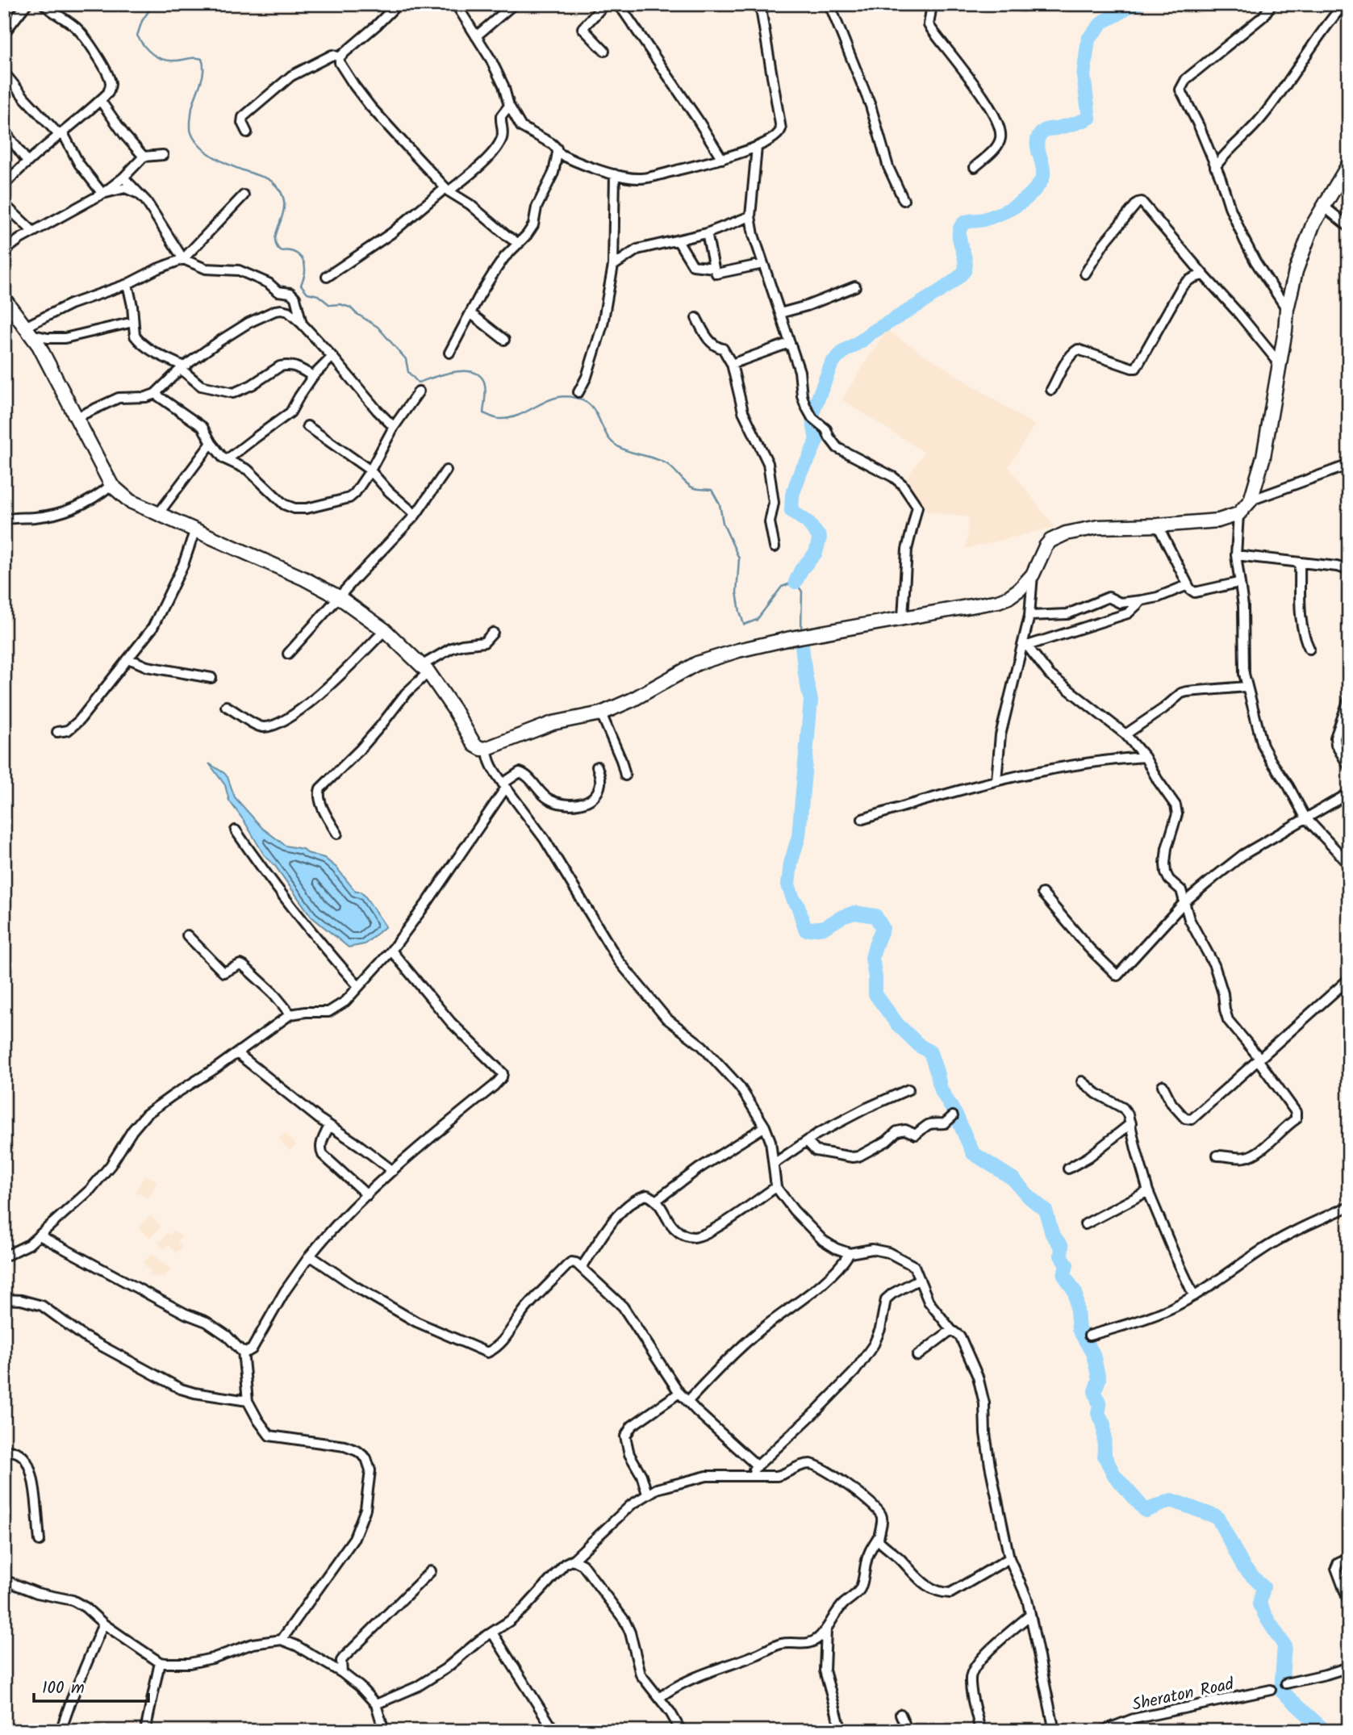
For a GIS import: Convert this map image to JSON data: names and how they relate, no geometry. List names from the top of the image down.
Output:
{
  "streets": {
    "street": ["Sheraton Road"]
  },
  "scale_bar": "100 m"
}
